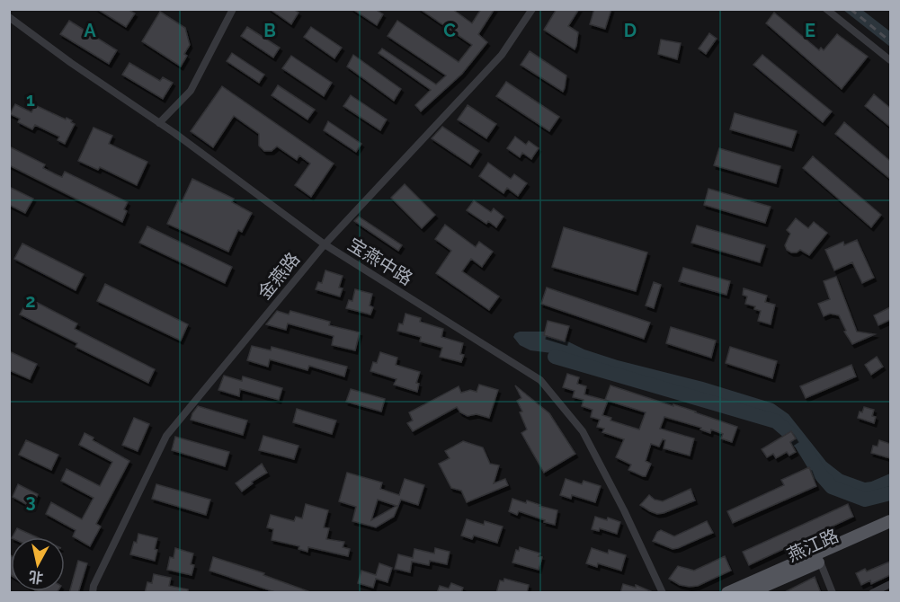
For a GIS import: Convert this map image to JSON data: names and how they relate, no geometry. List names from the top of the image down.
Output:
{
  "streets": {
    "main road": ["燕江路"],
    "street": ["宝燕中路", "金燕路"]
  },
  "crossings": [
    ["宝燕中路", "金燕路"]
  ],
  "north": "bottom",
  "grid": {
    "columns": [
      "A",
      "B",
      "C",
      "D",
      "E"
    ],
    "rows": ["1", "2", "3"]
  }
}
